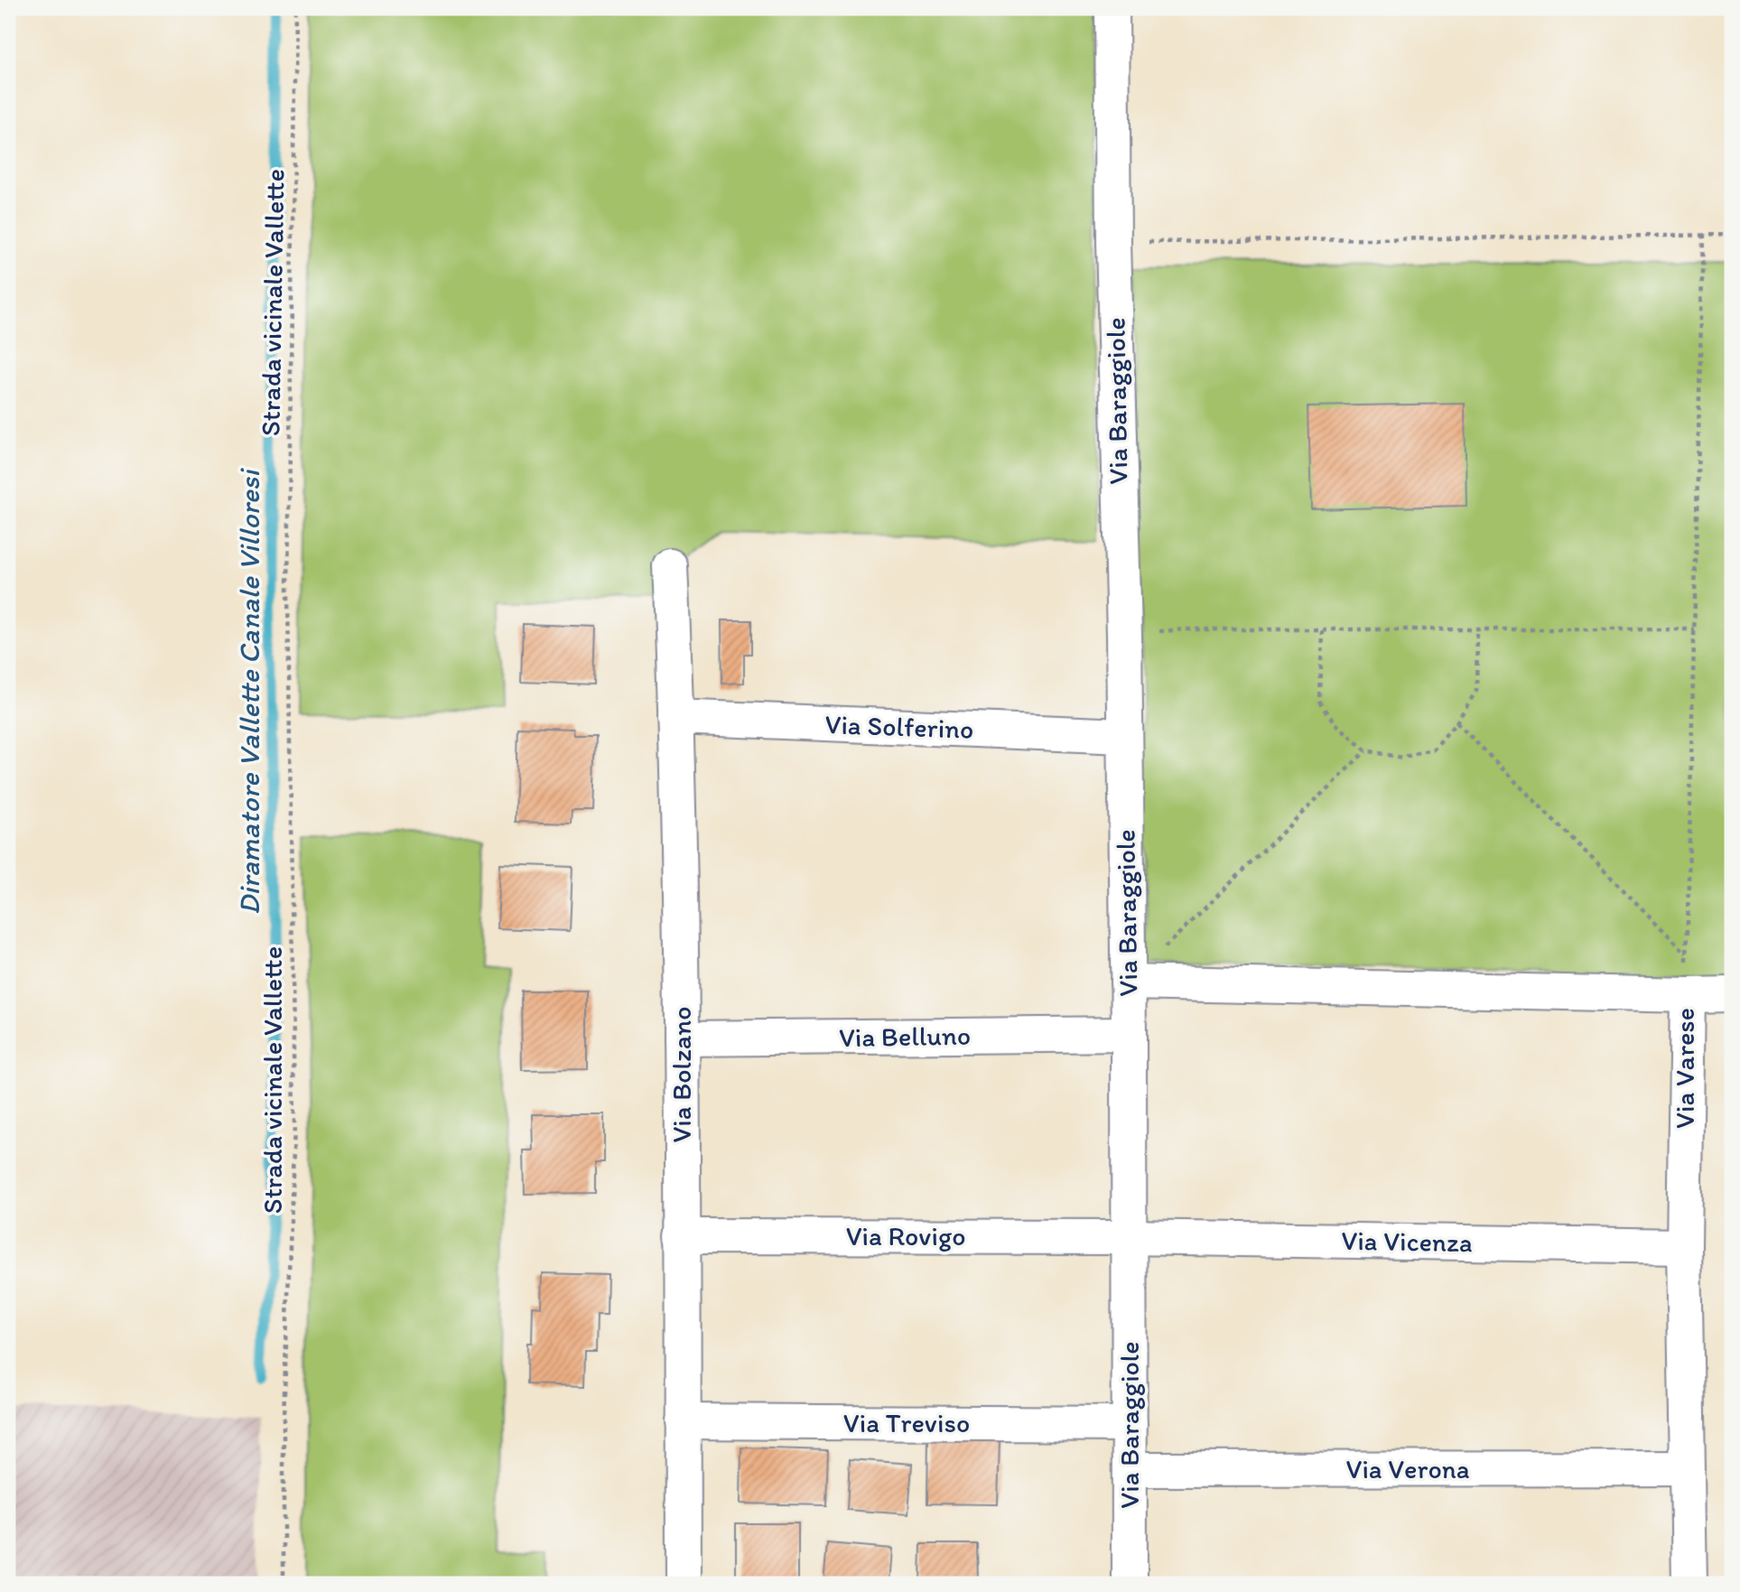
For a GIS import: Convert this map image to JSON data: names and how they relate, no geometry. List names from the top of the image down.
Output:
{
  "streets": {
    "street": [
      "Via Baraggiole",
      "Via Solferino",
      "Via Belluno",
      "Via Varese",
      "Via Bolzano",
      "Via Rovigo",
      "Via Vicenza",
      "Via Treviso",
      "Via Verona"
    ],
    "path": ["Strada vicinale Vallette"]
  },
  "crossings": [
    ["Via Baraggiole", "Via Solferino"],
    ["Via Baraggiole", "Via Belluno"],
    ["Via Baraggiole", "Via Varese"],
    ["Via Baraggiole", "Via Rovigo"],
    ["Via Baraggiole", "Via Vicenza"],
    ["Via Baraggiole", "Via Treviso"],
    ["Via Baraggiole", "Via Verona"],
    ["Via Solferino", "Via Bolzano"],
    ["Via Belluno", "Via Bolzano"],
    ["Via Varese", "Via Vicenza"],
    ["Via Varese", "Via Verona"],
    ["Via Bolzano", "Via Rovigo"],
    ["Via Bolzano", "Via Treviso"],
    ["Via Rovigo", "Via Vicenza"]
  ],
  "water": ["Diramatore Vallette Canale Villoresi"]
}
